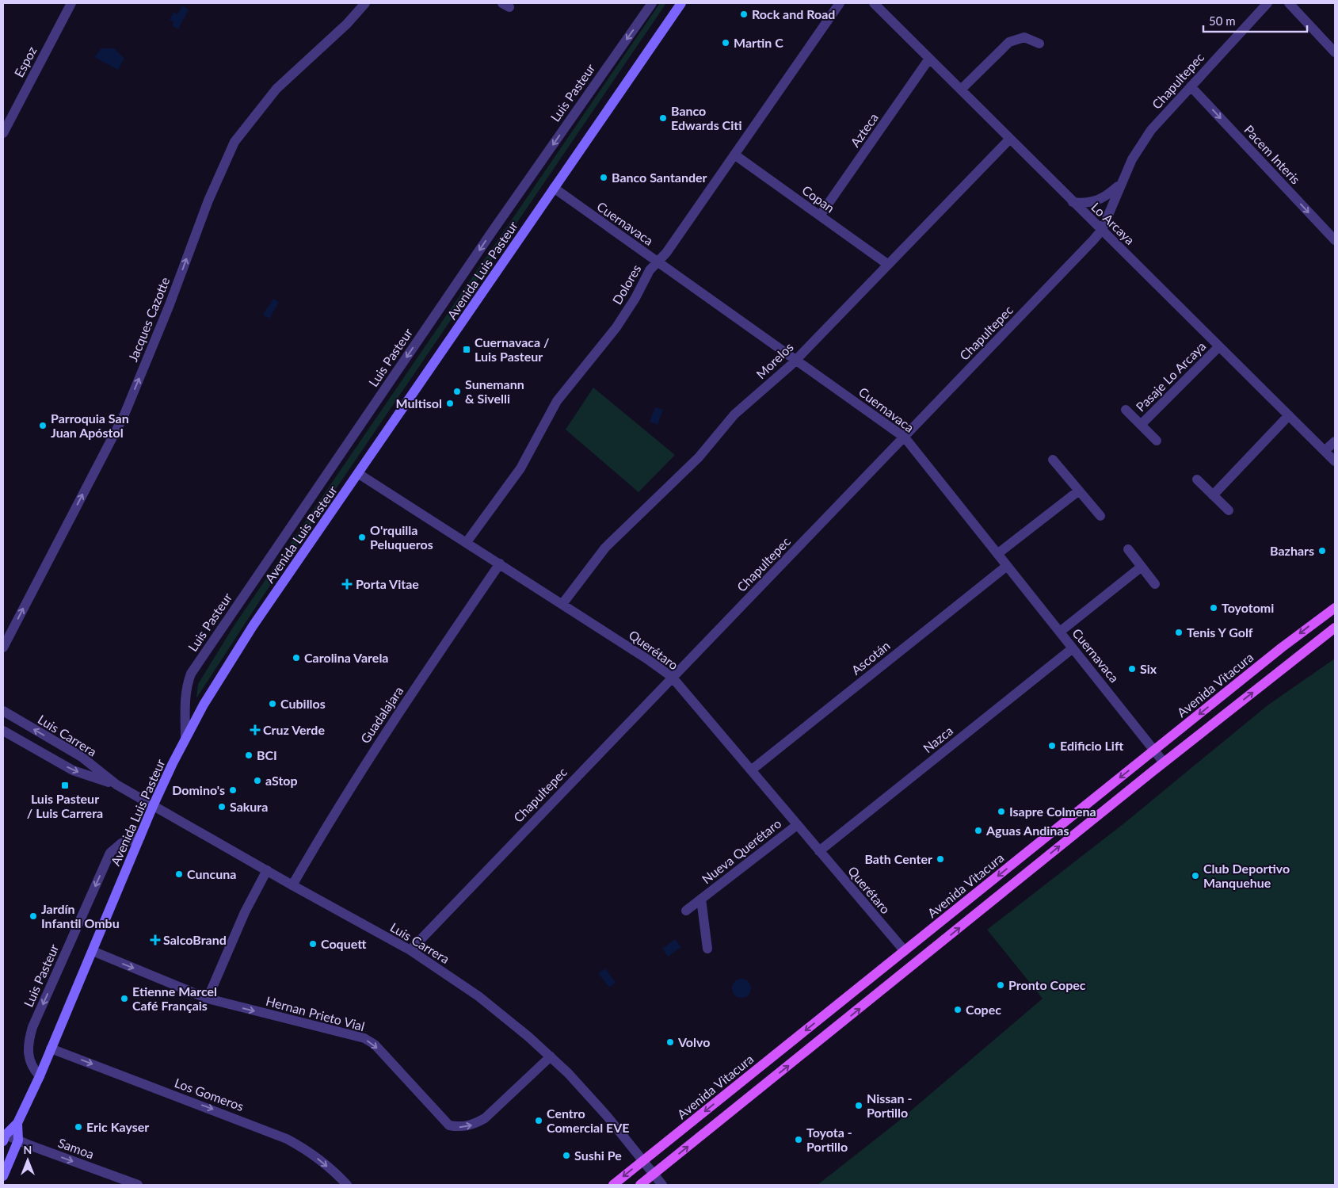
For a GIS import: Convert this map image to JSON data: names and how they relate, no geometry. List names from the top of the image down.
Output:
{
  "streets": {
    "main road": ["Avenida Luis Pasteur", "Avenida Vitacura"],
    "street": [
      "Espoz",
      "Chapultepec",
      "Luis Pasteur",
      "Azteca",
      "Pacem Interis",
      "Copan",
      "Cuernavaca",
      "Lo Arcaya",
      "Dolores",
      "Jacques Cazotte",
      "Morelos",
      "Pasaje Lo Arcaya",
      "Querétaro",
      "Ascotán",
      "Guadalajara",
      "Luis Carrera",
      "Nazca",
      "Nueva Querétaro",
      "Hernan Prieto Vial",
      "Los Gomeros",
      "Samoa"
    ]
  },
  "crossings": [
    ["Chapultepec", "Pacem Interis"],
    ["Chapultepec", "Cuernavaca"],
    ["Chapultepec", "Lo Arcaya"],
    ["Chapultepec", "Querétaro"],
    ["Chapultepec", "Luis Carrera"],
    ["Luis Pasteur", "Avenida Luis Pasteur"],
    ["Azteca", "Copan"],
    ["Azteca", "Lo Arcaya"],
    ["Copan", "Dolores"],
    ["Copan", "Morelos"],
    ["Cuernavaca", "Avenida Luis Pasteur"],
    ["Cuernavaca", "Dolores"],
    ["Cuernavaca", "Morelos"],
    ["Cuernavaca", "Ascotán"],
    ["Cuernavaca", "Avenida Vitacura"],
    ["Cuernavaca", "Nazca"],
    ["Lo Arcaya", "Morelos"],
    ["Lo Arcaya", "Pasaje Lo Arcaya"],
    ["Avenida Luis Pasteur", "Querétaro"],
    ["Avenida Luis Pasteur", "Luis Carrera"],
    ["Avenida Luis Pasteur", "Hernan Prieto Vial"],
    ["Avenida Luis Pasteur", "Los Gomeros"],
    ["Avenida Luis Pasteur", "Samoa"],
    ["Dolores", "Querétaro"],
    ["Morelos", "Querétaro"],
    ["Querétaro", "Ascotán"],
    ["Querétaro", "Avenida Vitacura"],
    ["Querétaro", "Guadalajara"],
    ["Querétaro", "Nazca"],
    ["Querétaro", "Nueva Querétaro"],
    ["Avenida Vitacura", "Luis Carrera"],
    ["Guadalajara", "Luis Carrera"],
    ["Luis Carrera", "Hernan Prieto Vial"]
  ],
  "one_way": [
    "Luis Pasteur",
    "Pacem Interis",
    "Jacques Cazotte",
    "Hernan Prieto Vial",
    "Los Gomeros",
    "Samoa"
  ],
  "places": {
    "other": [
      "Rock and Road",
      "Martin C",
      "Banco Edwards Citi",
      "Banco Santander",
      "Sunemann & Sivelli",
      "Multisol",
      "Parroquia San Juan Apóstol",
      "O'rquilla Peluqueros",
      "Bazhars",
      "Toyotomi",
      "Tenis Y Golf",
      "Carolina Varela",
      "Six",
      "Cubillos",
      "Edificio Lift",
      "BCI",
      "aStop",
      "Domino's",
      "Sakura",
      "Isapre Colmena",
      "Aguas Andinas",
      "Bath Center",
      "Cuncuna",
      "Club Deportivo Manquehue",
      "Jardín Infantil Ombu",
      "Coquett",
      "Pronto Copec",
      "Etienne Marcel Café Français",
      "Copec",
      "Volvo",
      "Nissan - Portillo",
      "Centro Comercial EVE",
      "Eric Kayser",
      "Toyota - Portillo",
      "Sushi Pe"
    ],
    "transit": ["Cuernavaca / Luis Pasteur", "Luis Pasteur / Luis Carrera"],
    "health": ["Porta Vitae", "Cruz Verde", "SalcoBrand"]
  },
  "scale_bar": "50 m",
  "north": "top"
}
